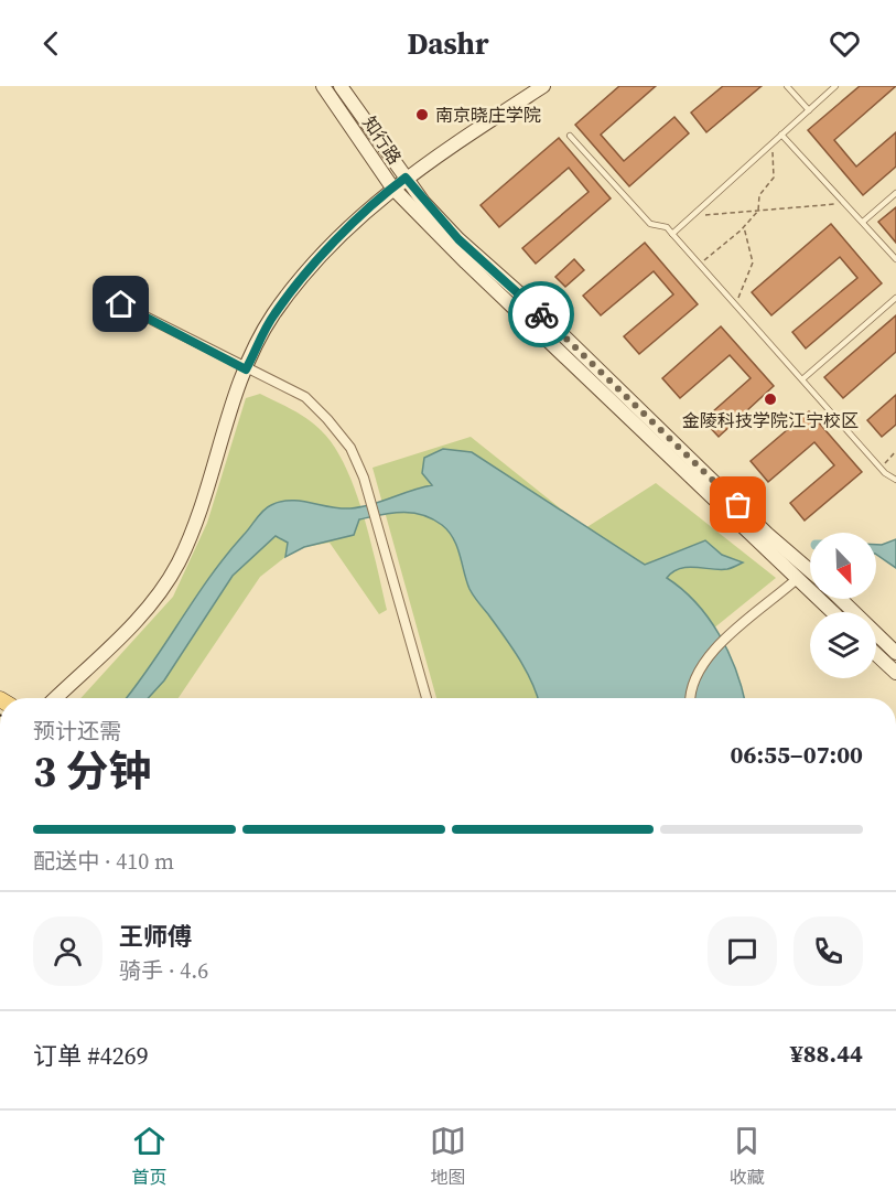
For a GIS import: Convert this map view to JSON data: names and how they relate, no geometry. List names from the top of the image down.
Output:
{
  "streets": {
    "street": ["知行路"]
  },
  "places": ["南京晓庄学院", "金陵科技学院江宁校区"],
  "north": "bottom right",
  "page": {
    "header": "Dashr",
    "heading": ["3 分钟", "预计还需", "06:55–07:00"],
    "panel": [
      "王师傅",
      "骑手 · 4.6",
      "订单 #4269",
      "¥88.44"
    ],
    "bar": "配送中 · 410 m",
    "tabs": ["首页", "地图", "收藏"]
  }
}
